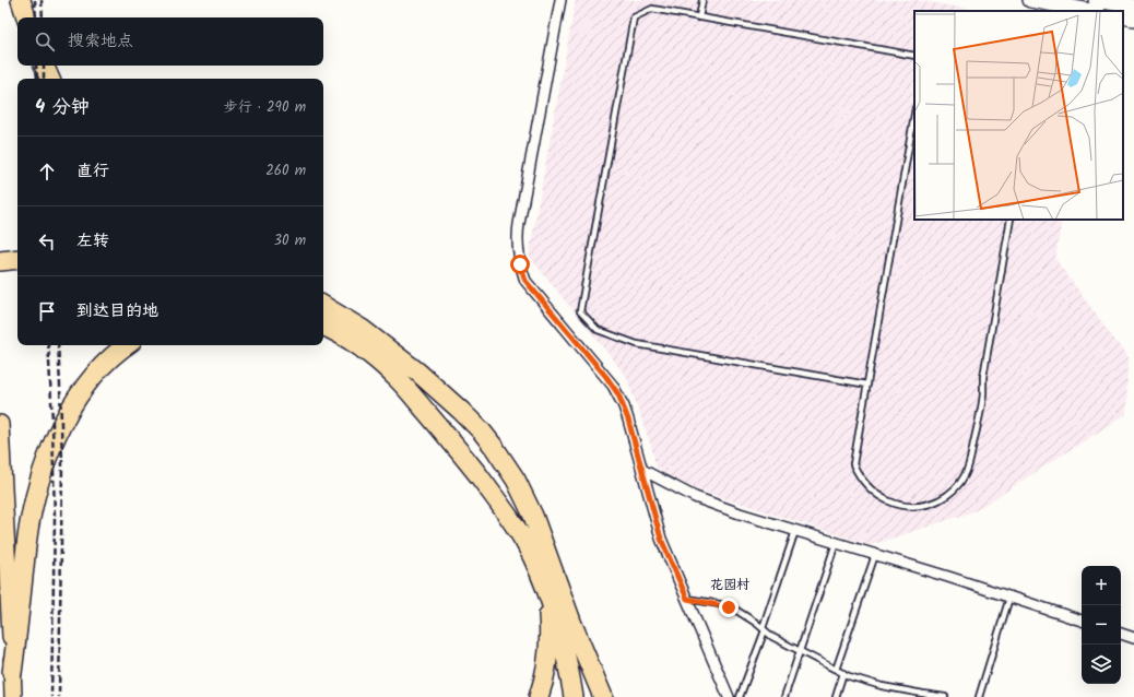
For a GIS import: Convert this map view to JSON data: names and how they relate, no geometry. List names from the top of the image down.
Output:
{
  "districts": ["花园村"],
  "page": {
    "search": "搜索地点",
    "heading": ["4 分钟", "步行 · 290 m"],
    "list": [
      ["直行", "260 m"],
      ["左转", "30 m"],
      "到达目的地"
    ],
    "map_buttons": ["+", "−"]
  }
}
